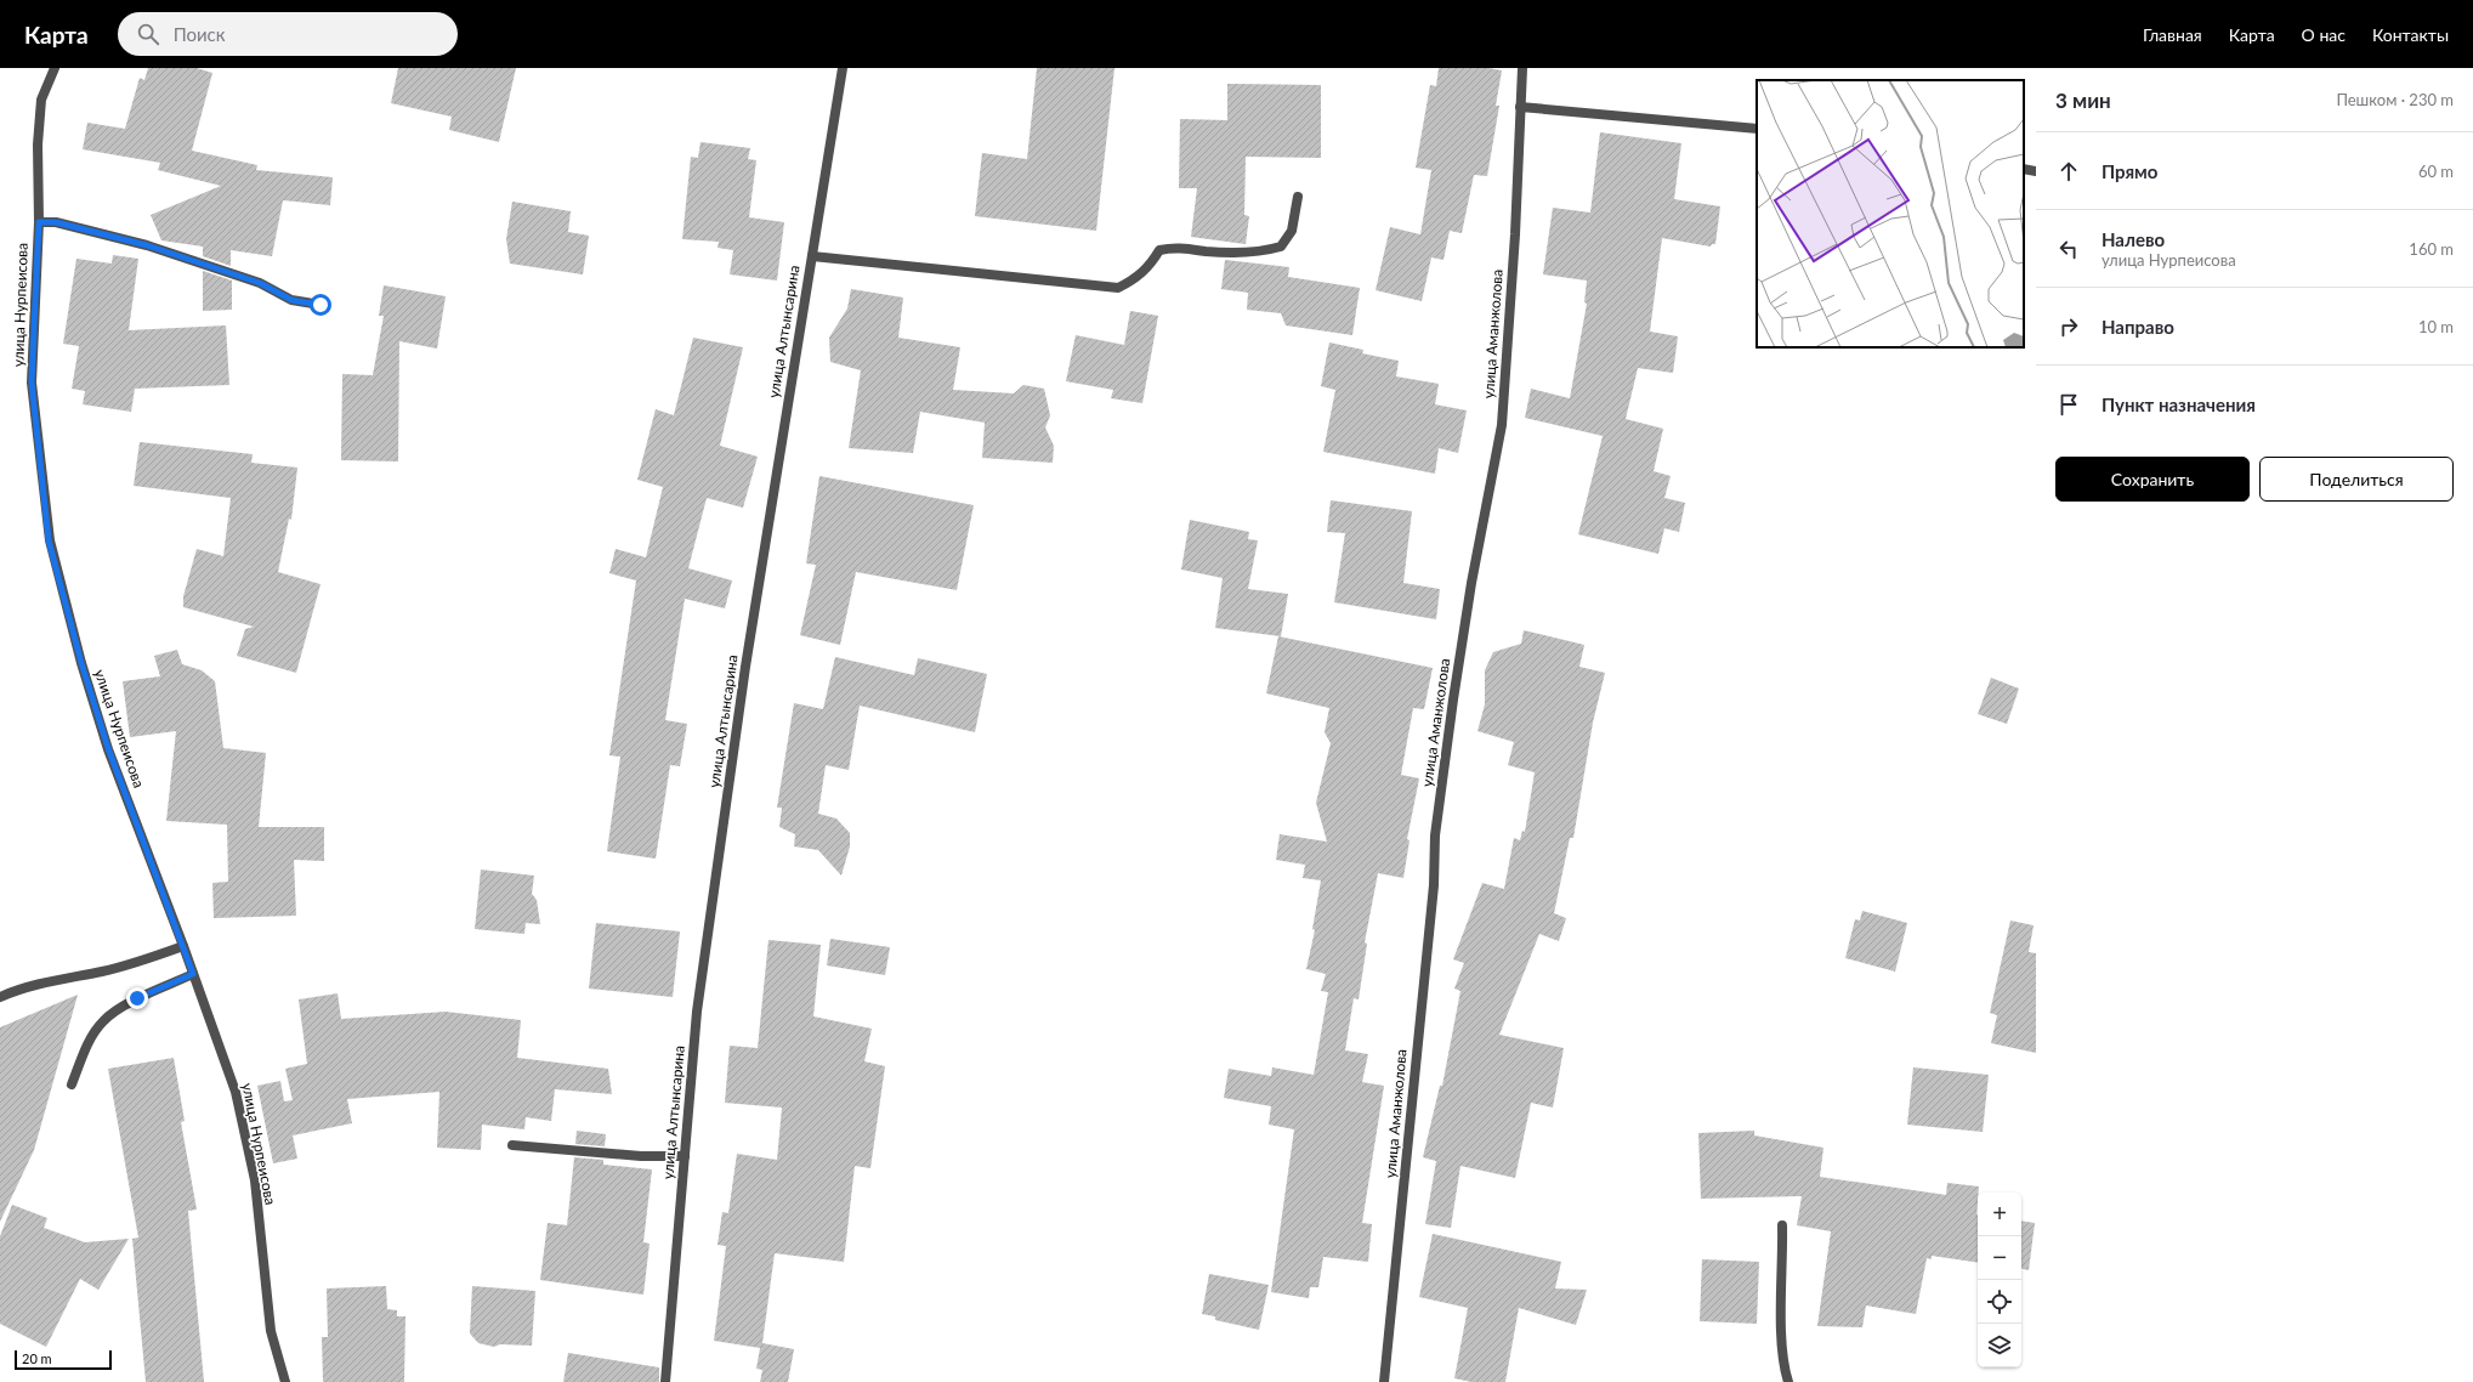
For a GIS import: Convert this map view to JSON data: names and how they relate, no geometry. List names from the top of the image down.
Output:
{
  "streets": {
    "street": ["улица Нурпеисова", "улица Алтынсарина", "улица Аманжолова"]
  },
  "scale_bar": "20 m",
  "page": {
    "header": "Карта",
    "search": "Поиск",
    "nav": [
      "Главная",
      "Карта",
      "О нас",
      "Контакты"
    ],
    "heading": ["3 мин", "Пешком · 230 m"],
    "list": [
      ["Прямо", "60 m"],
      ["Налево", "улица Нурпеисова", "160 m"],
      ["Направо", "10 m"],
      "Пункт назначения"
    ],
    "buttons": ["Сохранить", "Поделиться"],
    "map_buttons": ["+", "−"],
    "scale": "20 m"
  }
}
